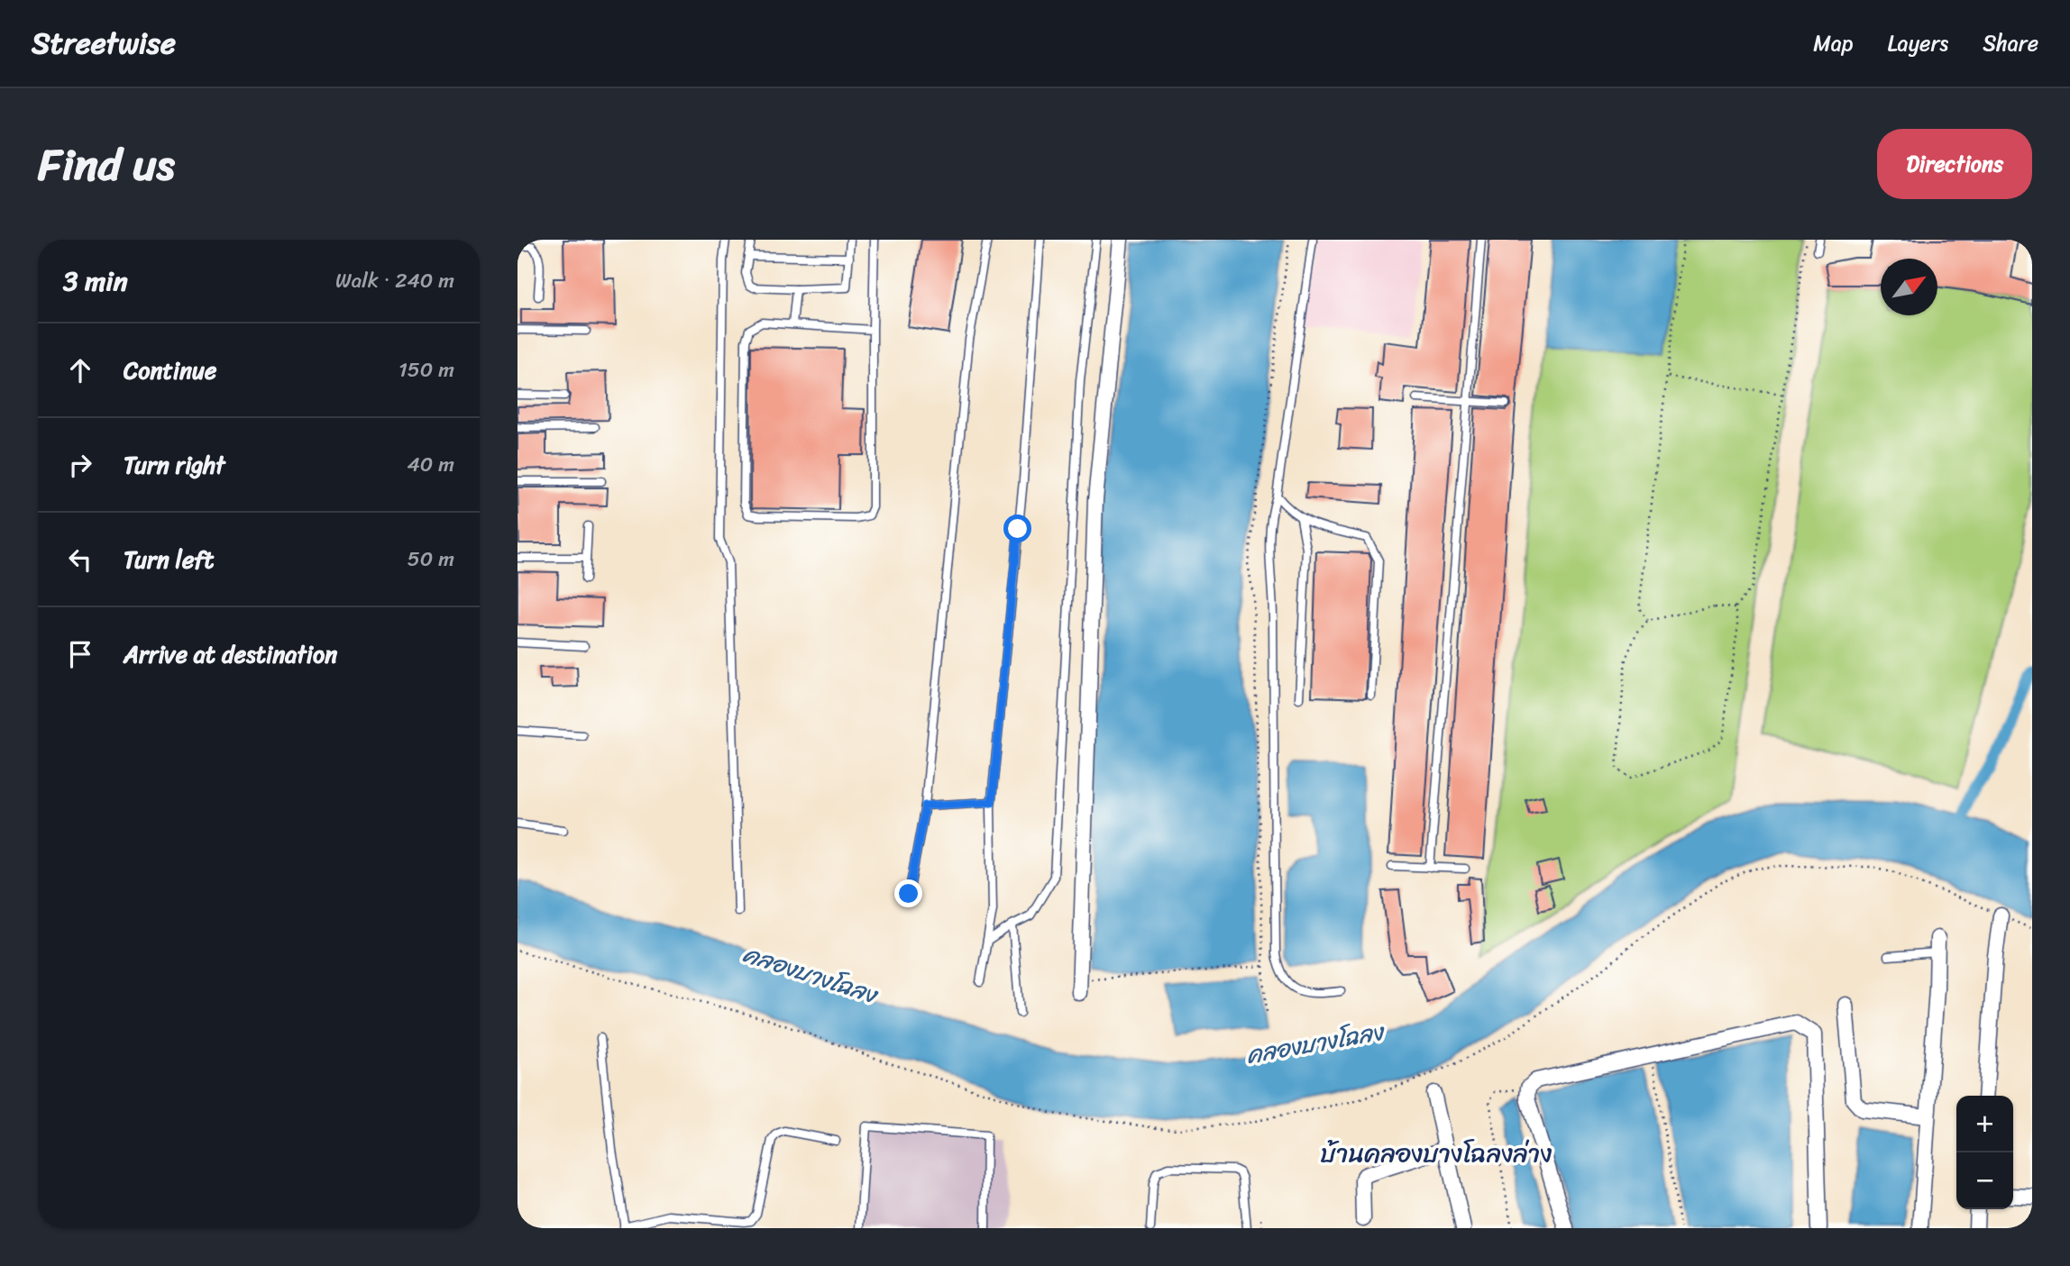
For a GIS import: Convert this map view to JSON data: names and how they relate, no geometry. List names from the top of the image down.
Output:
{
  "districts": ["บ้านคลองบางโฉลงล่าง"],
  "water": ["คลองบางโฉลง"],
  "north": "top right",
  "page": {
    "header": "Streetwise",
    "nav": ["Map", "Layers", "Share"],
    "title": "Find us",
    "buttons": "Directions",
    "heading": ["3 min", "Walk · 240 m"],
    "list": [
      ["Continue", "150 m"],
      ["Turn right", "40 m"],
      ["Turn left", "50 m"],
      "Arrive at destination"
    ],
    "map_buttons": ["+", "−"]
  }
}
